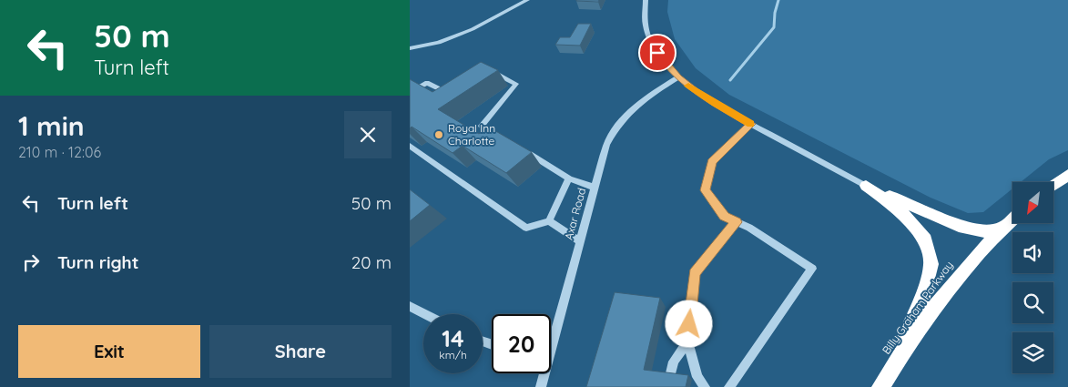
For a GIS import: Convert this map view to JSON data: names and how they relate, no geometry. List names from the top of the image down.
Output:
{
  "streets": {
    "highway": ["Billy Graham Parkway"],
    "street": ["Axar Road"]
  },
  "places": ["Royal Inn Charlotte"],
  "north": "bottom left",
  "page": {
    "turn": ["50 m", "Turn left"],
    "heading": ["1 min", "210 m · 12:06"],
    "list": [
      {
        "name": "Turn left",
        "value": "50 m"
      },
      {
        "name": "Turn right",
        "value": "20 m"
      }
    ],
    "speed": "14 km/h",
    "limit": "20",
    "buttons": ["Exit", "Share"]
  }
}
